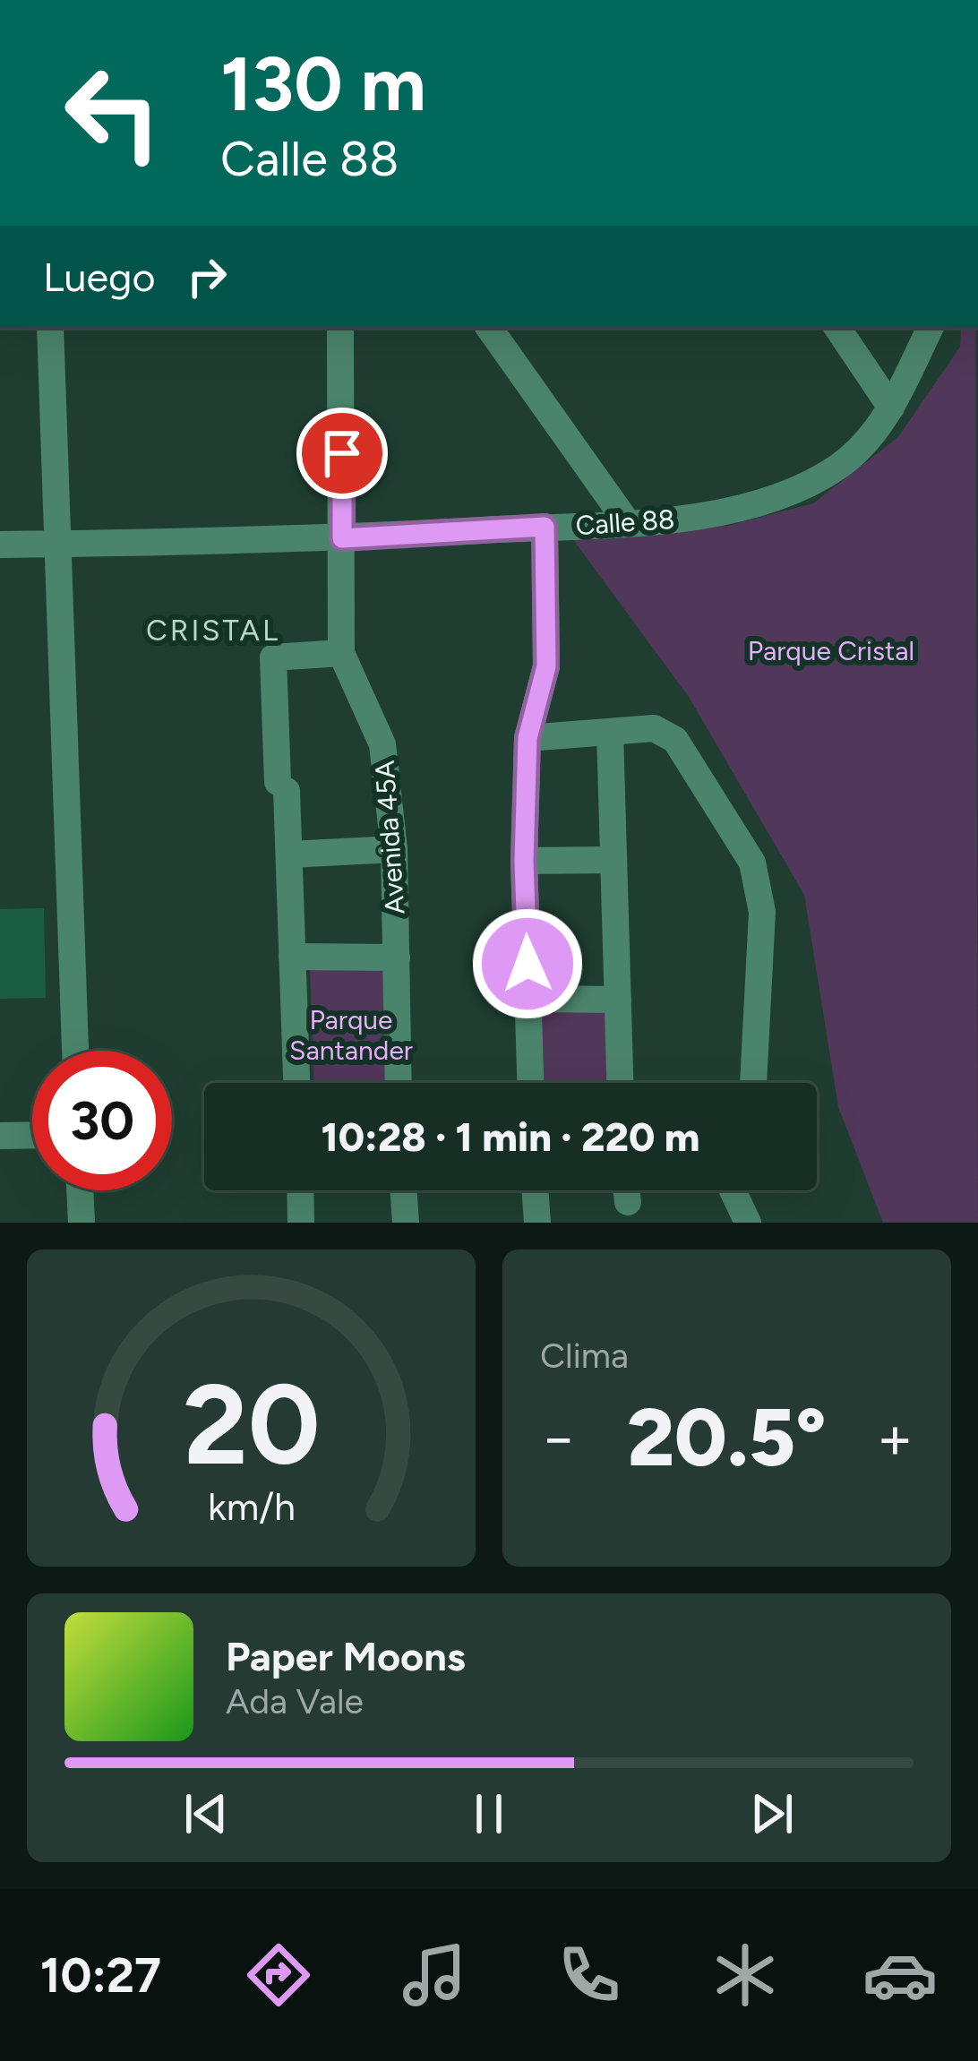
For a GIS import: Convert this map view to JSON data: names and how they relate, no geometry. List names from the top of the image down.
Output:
{
  "streets": {
    "street": ["Calle 88", "Avenida 45A"]
  },
  "crossings": [
    ["Calle 88", "Avenida 45A"]
  ],
  "districts": ["CRISTAL"],
  "parks": ["Parque Cristal", "Parque Santander"],
  "page": {
    "turn": ["130 m", "Calle 88"],
    "then": "Luego",
    "limit": "30",
    "trip": "10:28 · 1 min · 220 m",
    "tile": "Clima",
    "heat": ["−", "20.5°", "+"],
    "song": ["Paper Moons", "Ada Vale"],
    "tabs": "10:27",
    "gauge": ["20", "km/h"]
  }
}
